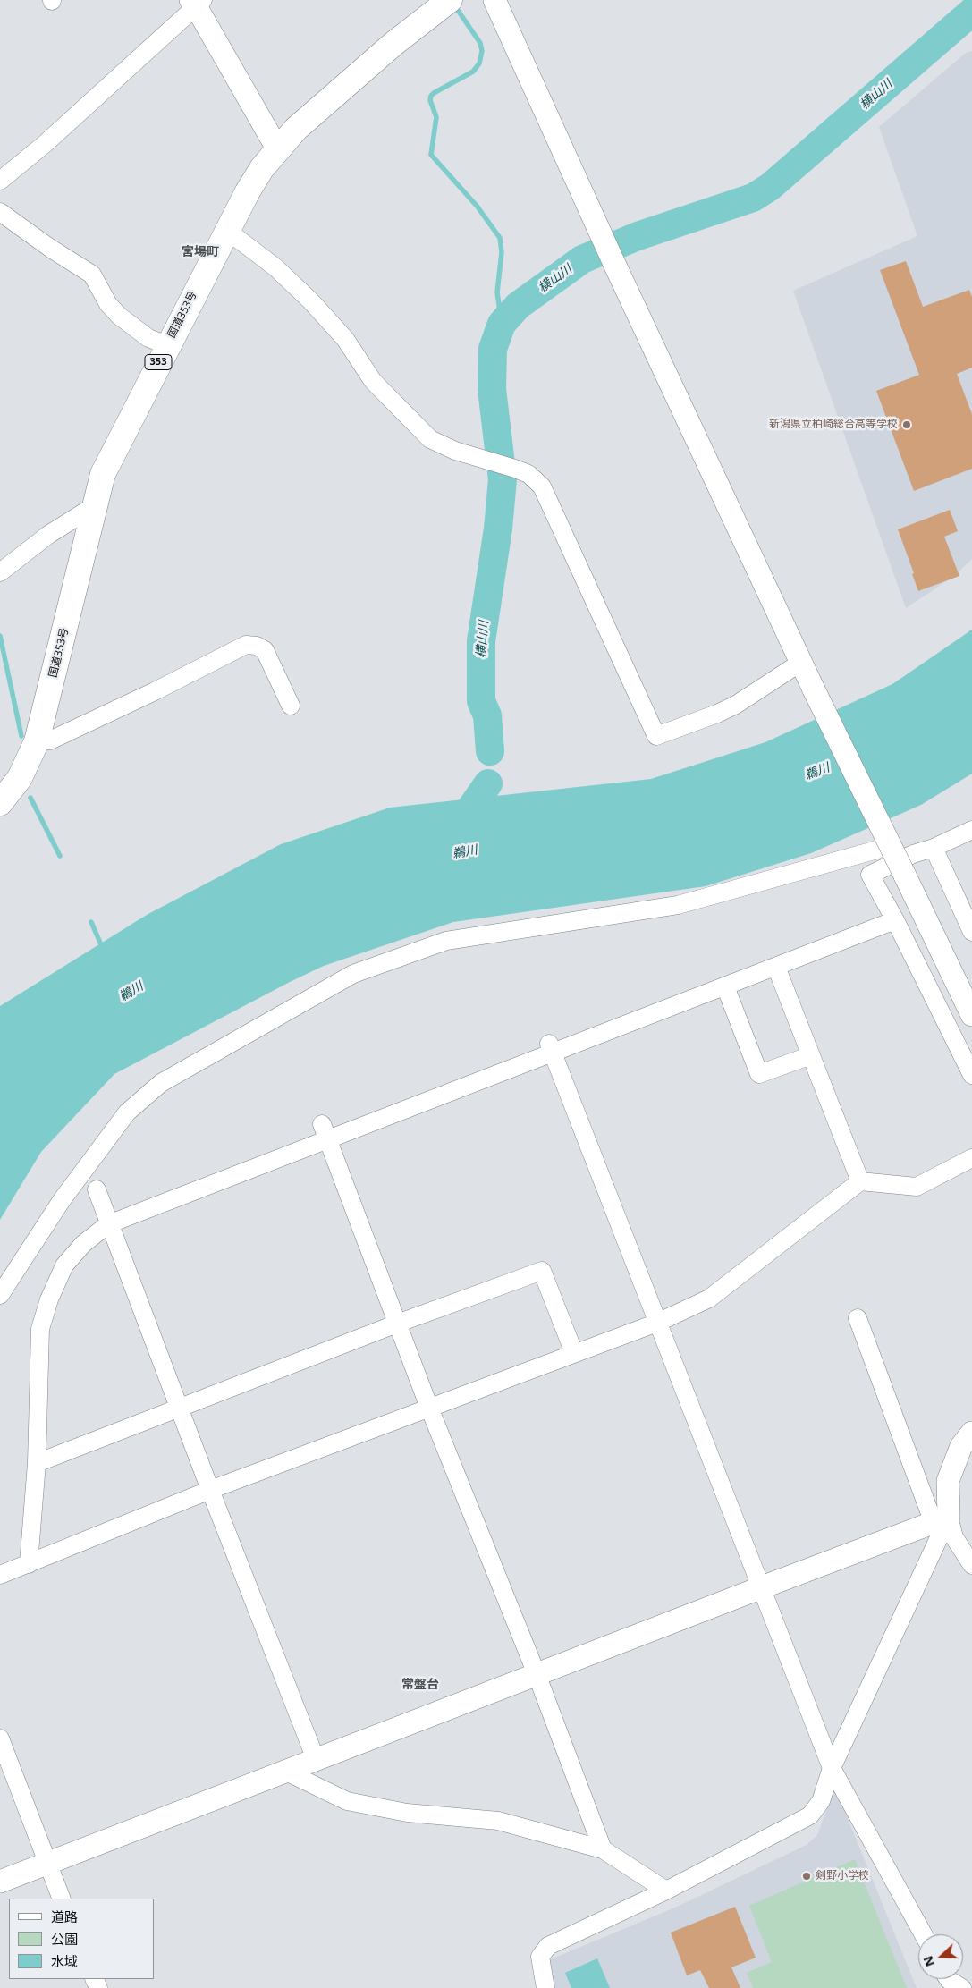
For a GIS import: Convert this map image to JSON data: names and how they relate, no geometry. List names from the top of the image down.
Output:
{
  "streets": {
    "highway": ["国道353号", "353"]
  },
  "districts": ["宮場町", "常盤台"],
  "water": ["横山川", "鵜川"],
  "places": ["新潟県立柏崎総合高等学校", "剣野小学校"],
  "legend": ["道路", "公園", "水域"],
  "north": "left"
}
